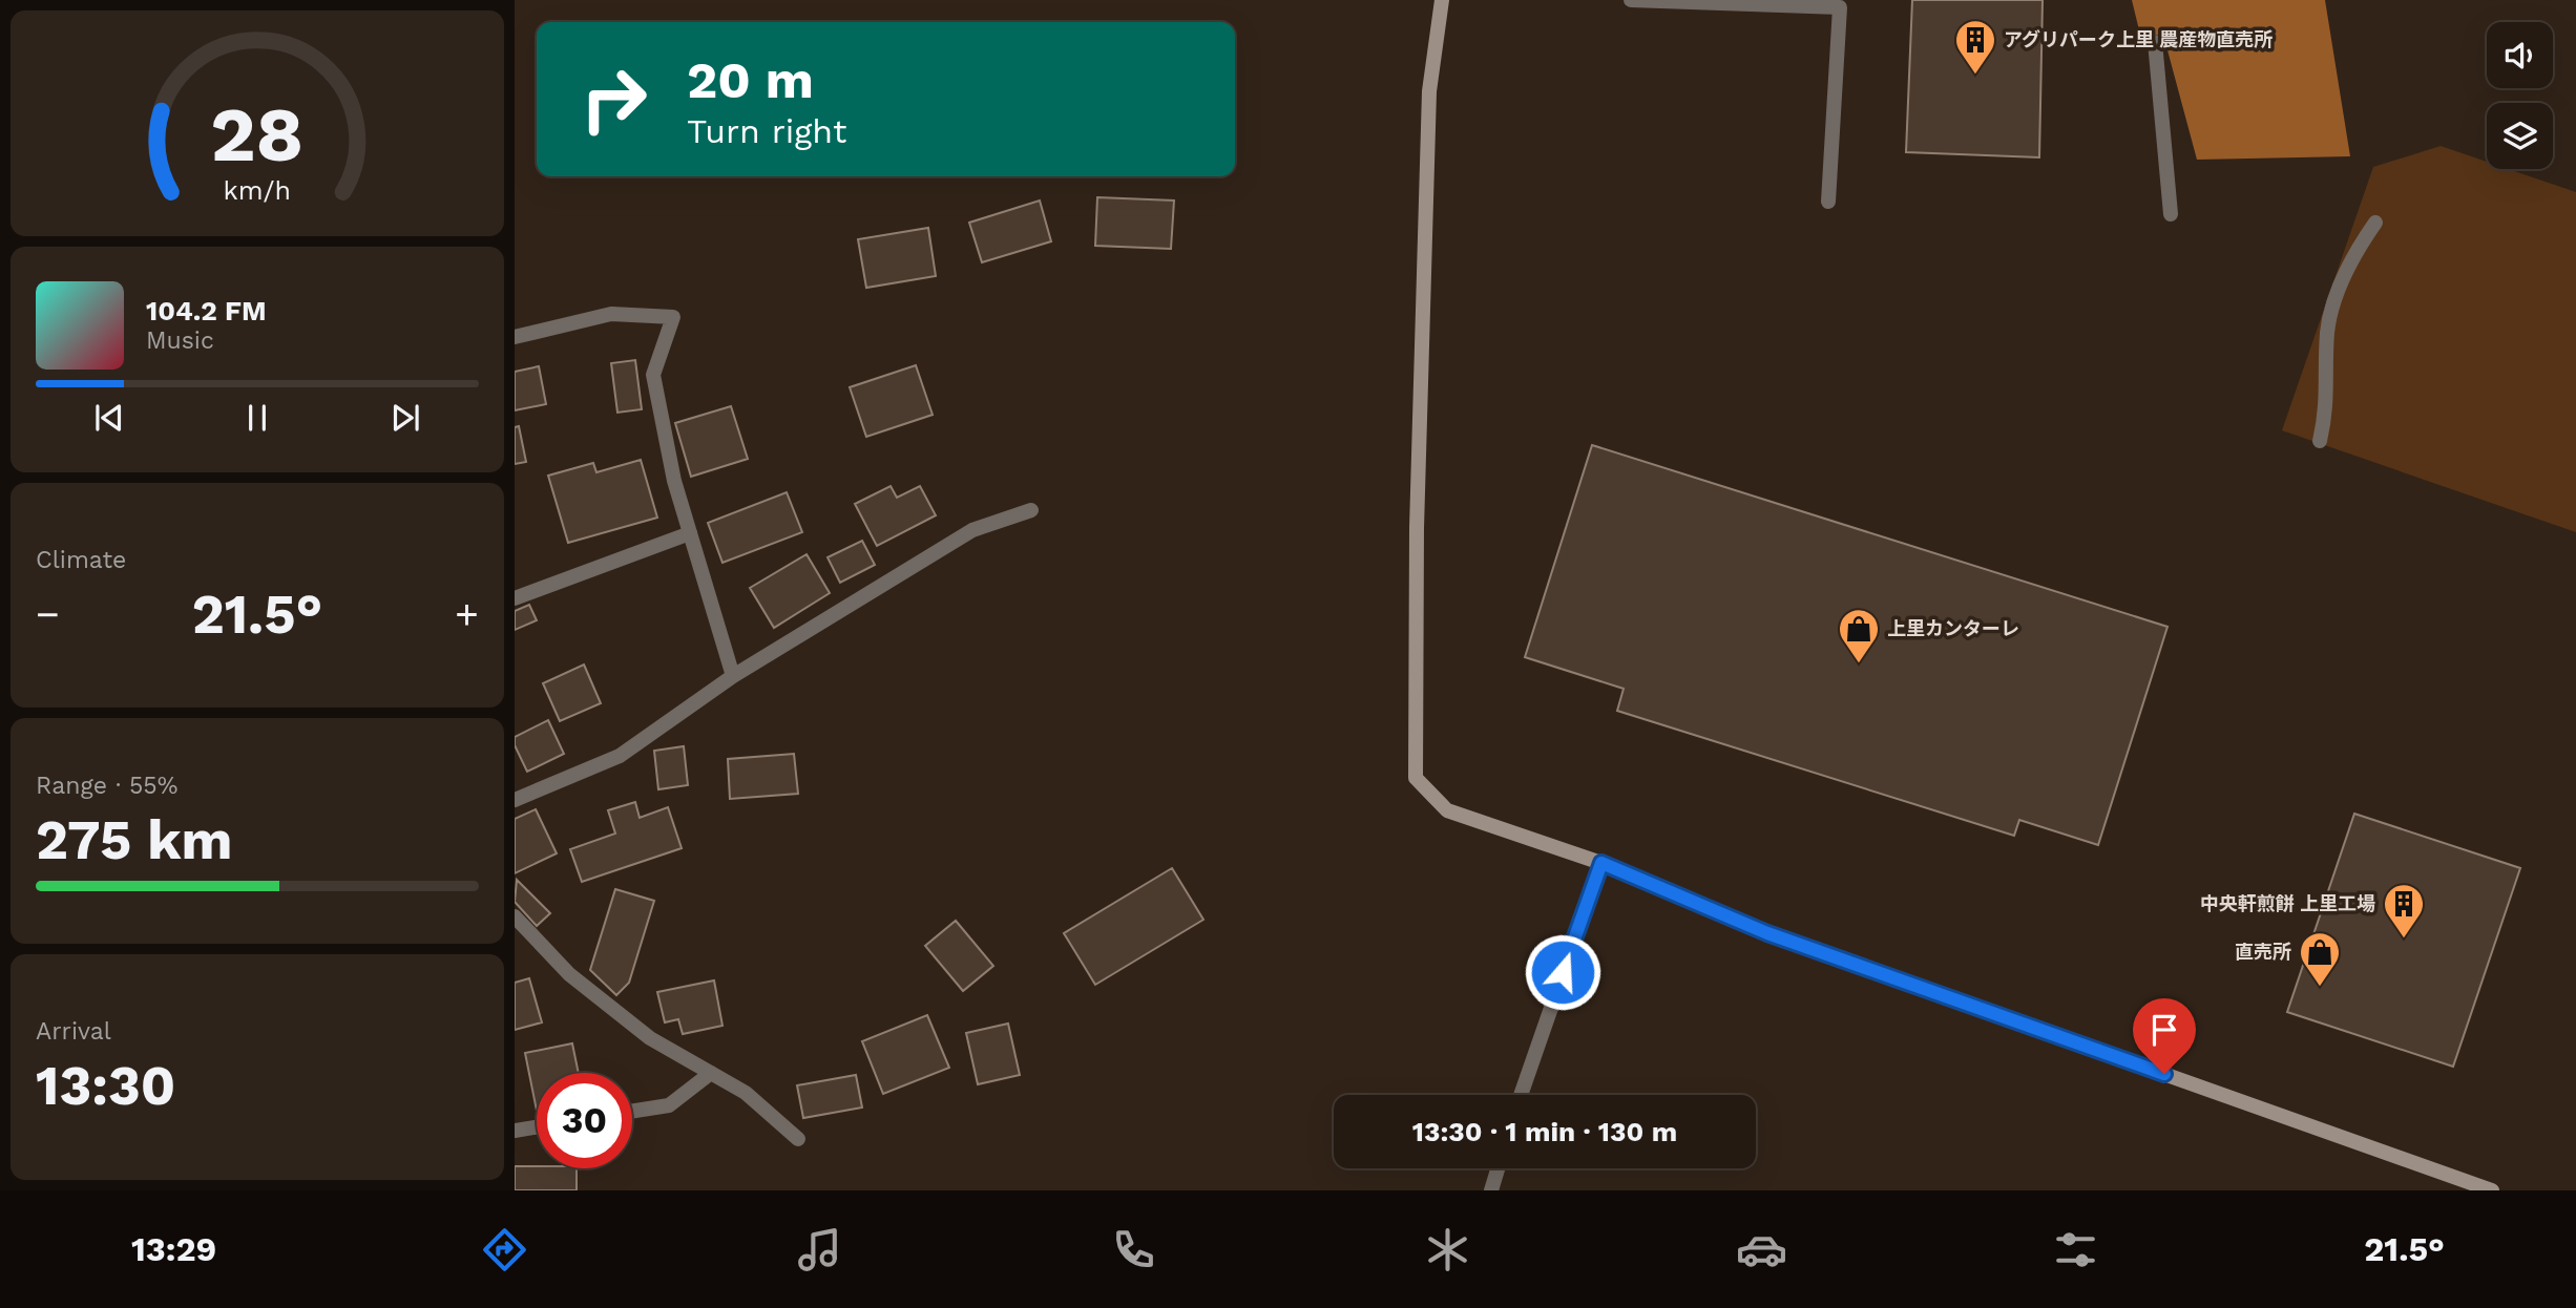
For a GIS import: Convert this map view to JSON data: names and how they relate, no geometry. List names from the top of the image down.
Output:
{
  "places": {
    "building": ["アグリパーク上里 農産物直売所", "中央軒煎餅 上里工場"],
    "shop": ["上里カンターレ", "直売所"]
  },
  "page": {
    "turn": ["20 m", "Turn right"],
    "song": ["104.2 FM", "Music"],
    "tile": [
      "Climate",
      ["Range · 55%", "275 km"],
      ["Arrival", "13:30"]
    ],
    "heat": ["−", "21.5°", "+"],
    "limit": "30",
    "trip": "13:30 · 1 min · 130 m",
    "tabs": ["13:29", "21.5°"],
    "gauge": ["28", "km/h"]
  }
}
